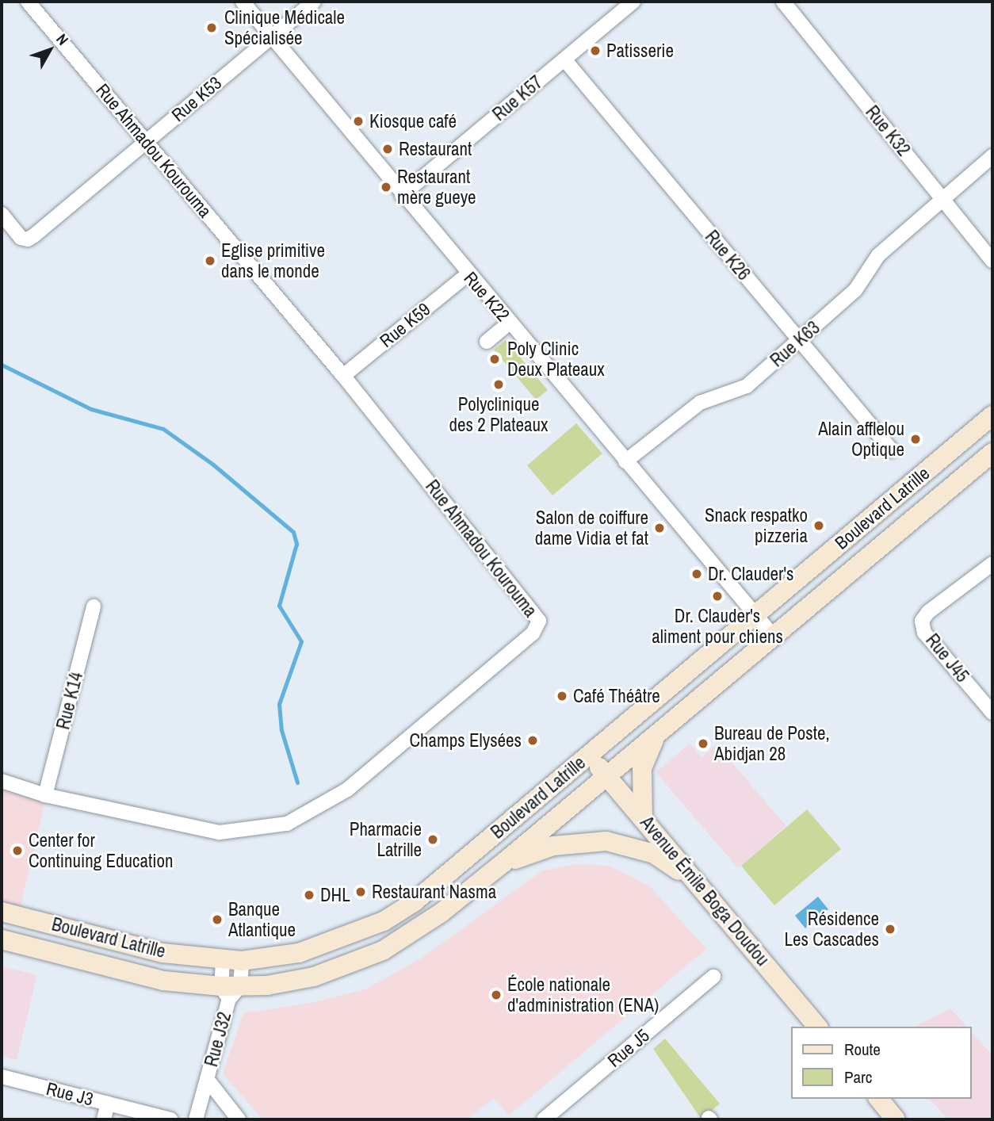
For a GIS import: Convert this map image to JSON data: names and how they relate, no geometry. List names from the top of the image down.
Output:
{
  "streets": {
    "main road": ["Boulevard Latrille", "Avenue Émile Boga Doudou"],
    "street": [
      "Rue K57",
      "Rue K53",
      "Rue K32",
      "Rue Ahmadou Kourouma",
      "Rue K26",
      "Rue K22",
      "Rue K59",
      "Rue K63",
      "Rue J45",
      "Rue K14",
      "Rue J32",
      "Rue J5",
      "Rue J3"
    ]
  },
  "crossings": [
    ["Rue K57", "Rue K26"],
    ["Rue K57", "Rue K22"],
    ["Rue K53", "Rue Ahmadou Kourouma"],
    ["Rue K53", "Rue K22"],
    ["Rue K32", "Rue K63"],
    ["Rue Ahmadou Kourouma", "Rue K59"],
    ["Rue Ahmadou Kourouma", "Rue K14"],
    ["Rue K26", "Rue K63"],
    ["Rue K22", "Rue K59"],
    ["Rue K22", "Rue K63"],
    ["Rue K22", "Boulevard Latrille"],
    ["Boulevard Latrille", "Avenue Émile Boga Doudou"],
    ["Boulevard Latrille", "Rue J32"]
  ],
  "places": [
    "Clinique Médicale Spécialisée",
    "Patisserie",
    "Kiosque café",
    "Restaurant",
    "Restaurant mère gueye",
    "Eglise primitive dans le monde",
    "Poly Clinic Deux Plateaux",
    "Polyclinique des 2 Plateaux",
    "Alain afflelou Optique",
    "Snack respatko pizzeria",
    "Salon de coiffure dame Vidia et fat",
    "Dr. Clauder's",
    "Dr. Clauder's aliment pour chiens",
    "Café Théâtre",
    "Champs Elysées",
    "Bureau de Poste, Abidjan 28",
    "Pharmacie Latrille",
    "Center for Continuing Education",
    "Restaurant Nasma",
    "DHL",
    "Banque Atlantique",
    "Résidence Les Cascades",
    "École nationale d'administration (ENA)"
  ],
  "legend": ["Route", "Parc"],
  "north": "top right"
}
